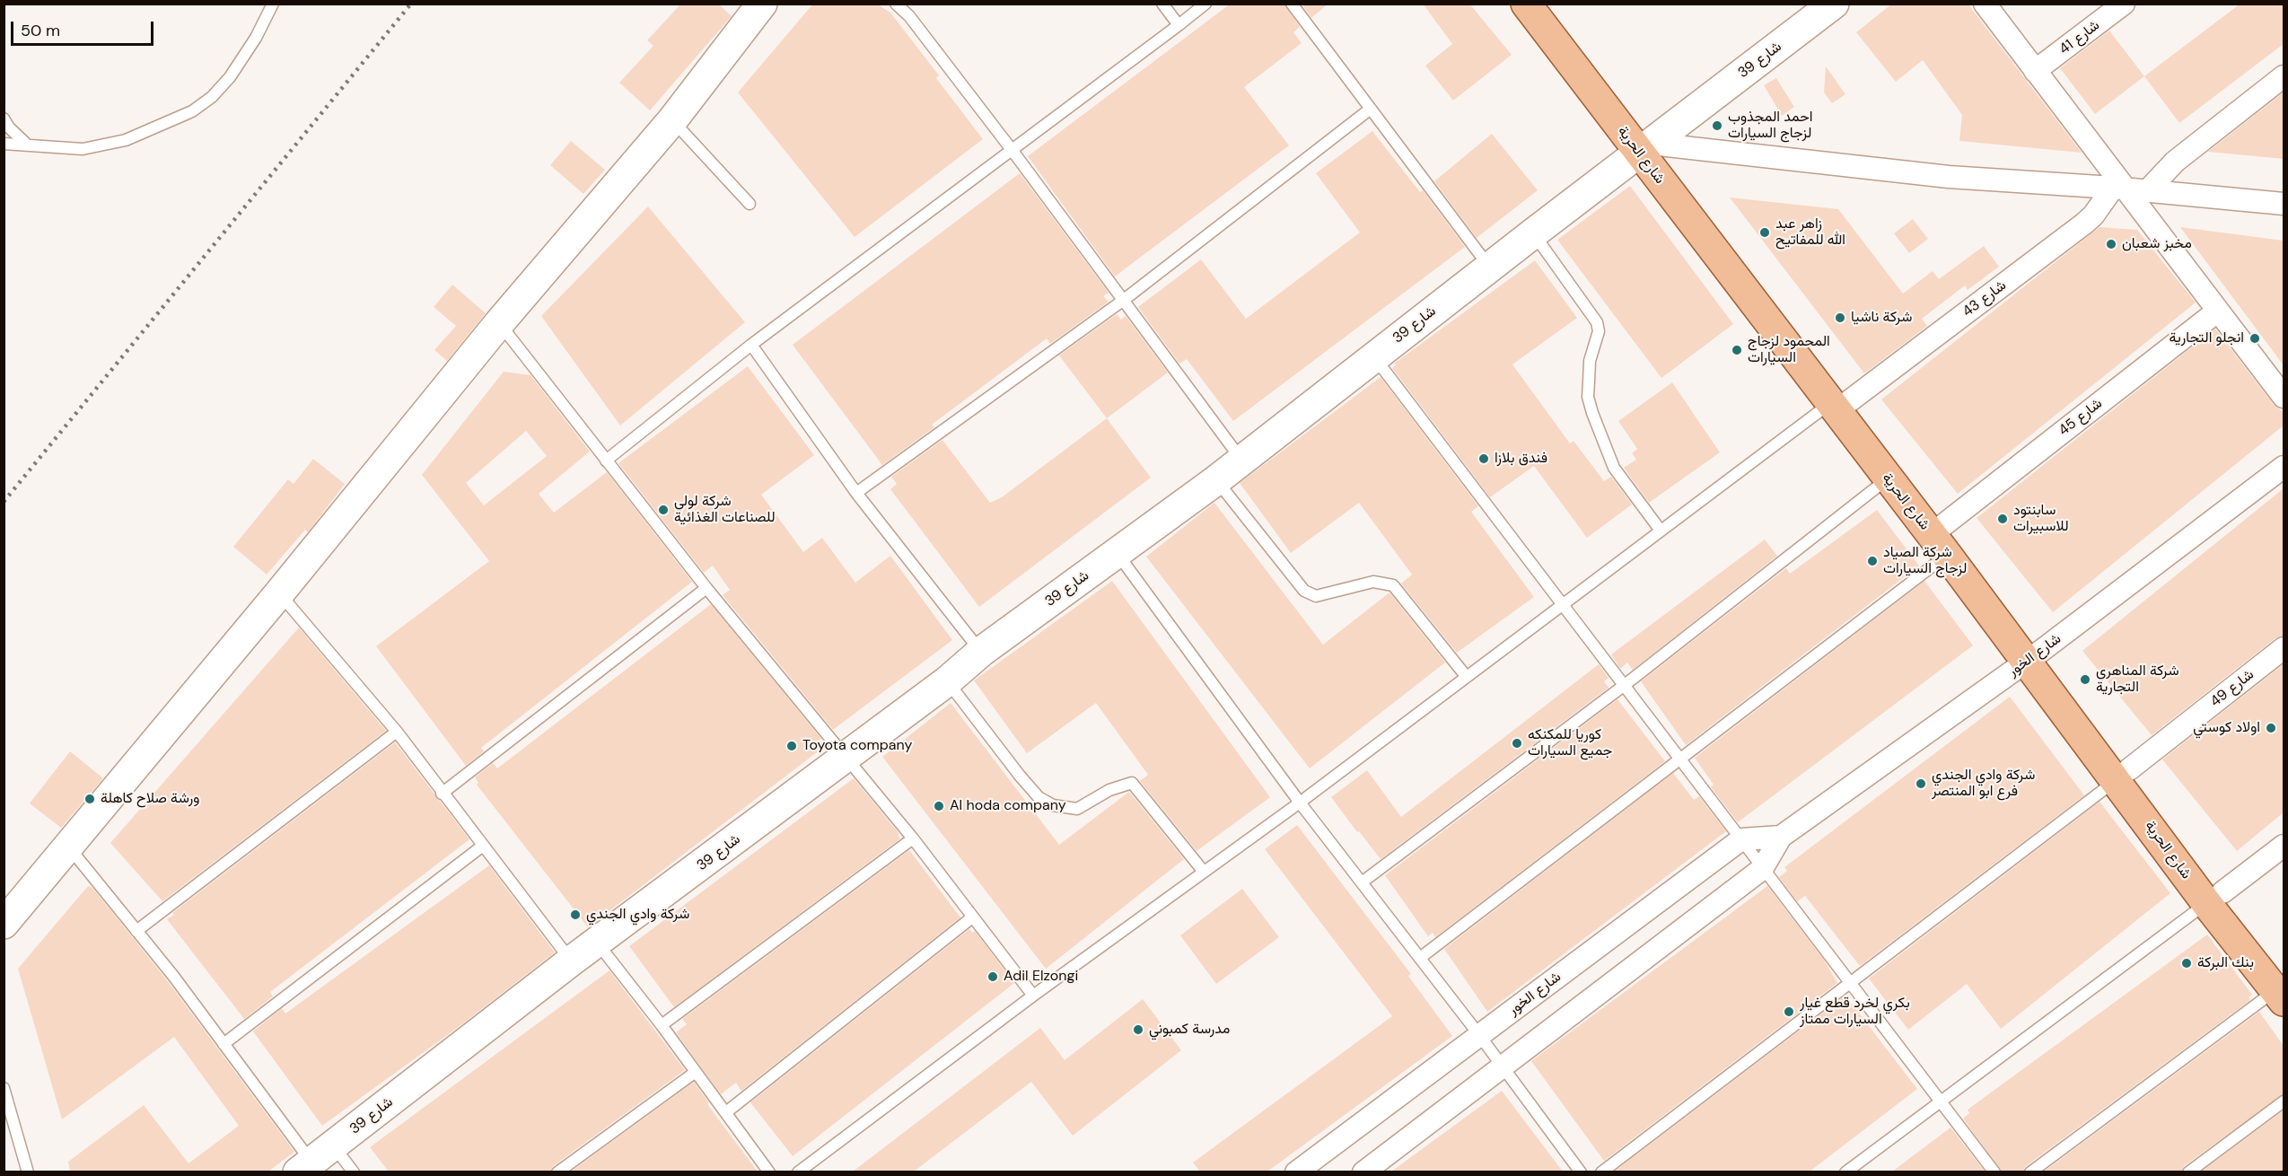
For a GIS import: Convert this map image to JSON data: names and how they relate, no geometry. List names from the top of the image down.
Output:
{
  "streets": {
    "main road": ["شارع الحرية"],
    "street": [
      "شارع 41",
      "شارع 39",
      "شارع 43",
      "شارع 45",
      "شارع الخور",
      "شارع 49"
    ]
  },
  "crossings": [
    ["شارع 39", "شارع الحرية"],
    ["شارع الحرية", "شارع 43"],
    ["شارع الحرية", "شارع 45"],
    ["شارع الحرية", "شارع الخور"],
    ["شارع الحرية", "شارع 49"]
  ],
  "places": [
    "احمد المجذوب لزجاج السيارات",
    "زاهر عبد الله للمفاتيح",
    "مخبز شعبان",
    "شركة ناشيا",
    "انجلو التجارية",
    "المحمود لزجاج السيارات",
    "فندق بلازا",
    "شركة لولي للصناعات الغذائية",
    "سابنتود للاسبيرات",
    "شركة الصياد لزجاج السيارات",
    "شركة المناهري التجارية",
    "اولاد كوستي",
    "كوريا للمكنكه جميع السيارات",
    "Toyota company",
    "شركة وادي الجندي فرع ابو المنتصر",
    "ورشة صلاح كاهلة",
    "Al hoda company",
    "شركة وادي الجندي",
    "بنك البركة",
    "Adil Elzongi",
    "بكري لخرد قطع غيار السيارات ممتاز",
    "مدرسة كمبوني"
  ],
  "scale_bar": "50 m"
}
